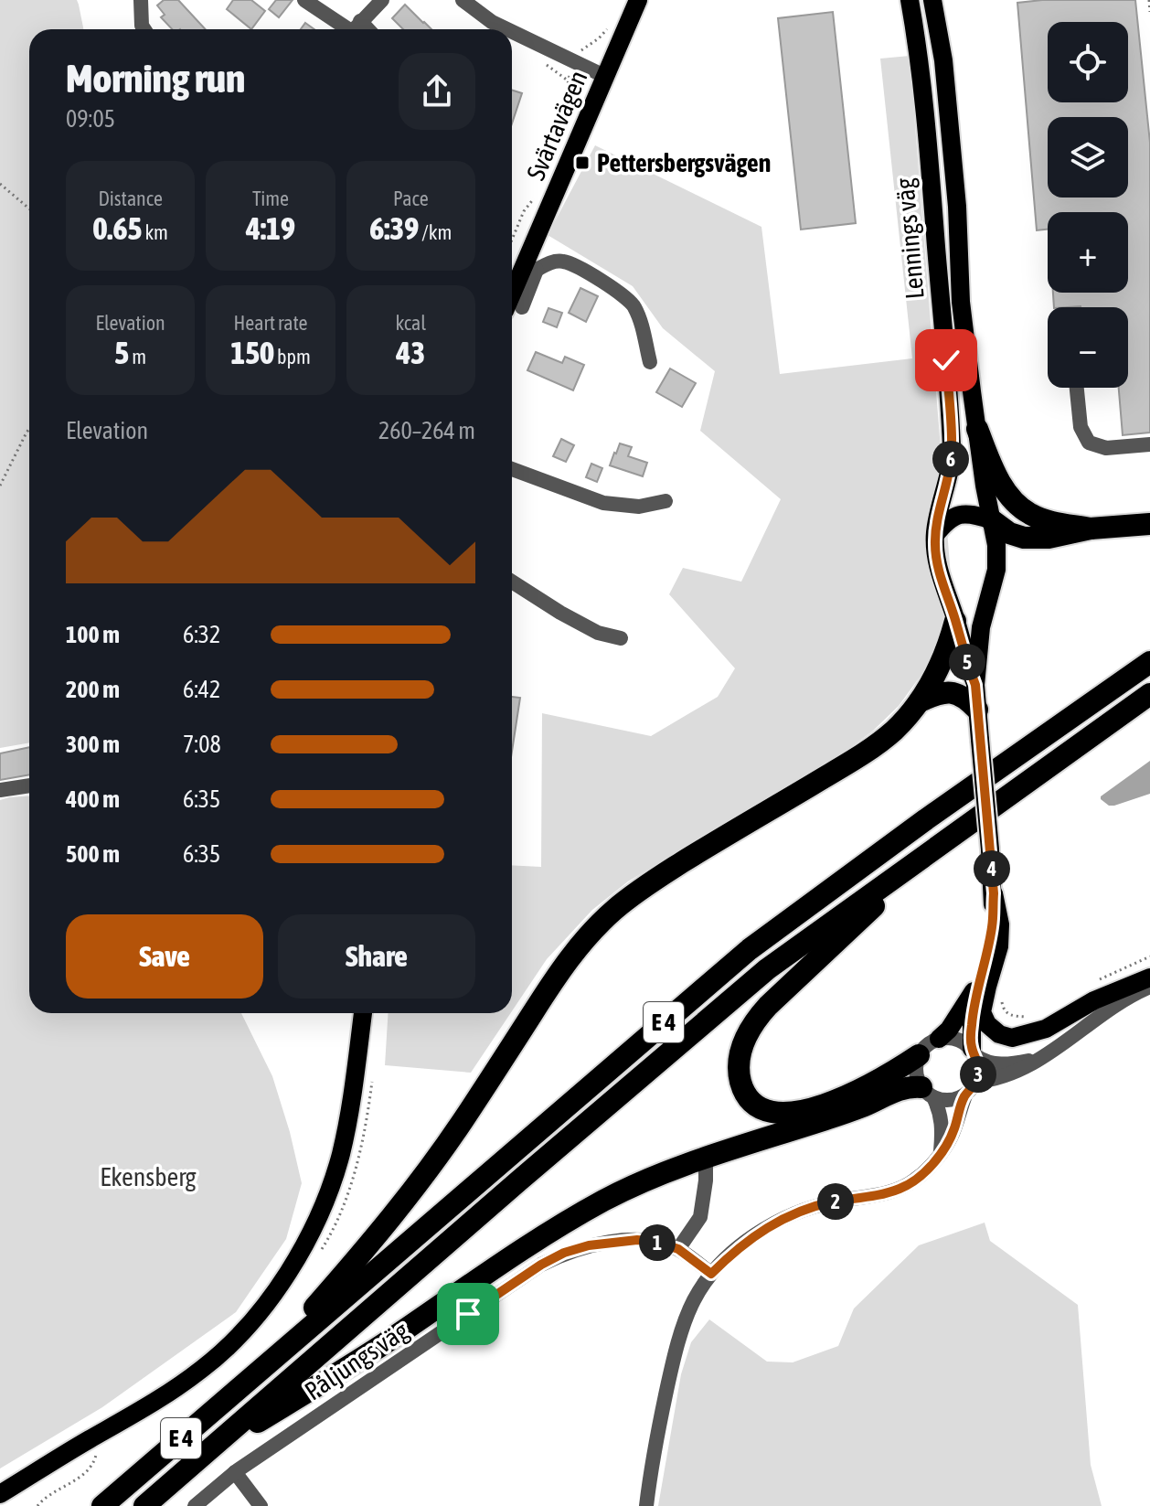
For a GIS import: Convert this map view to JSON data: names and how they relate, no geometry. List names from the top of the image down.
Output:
{
  "streets": {
    "highway": ["E 4"],
    "main road": ["Svärtavägen", "Lennings väg"],
    "street": ["Påljungs väg"]
  },
  "parks": ["Ekensberg"],
  "places": {
    "transit": ["Pettersbergsvägen"]
  },
  "page": {
    "map_buttons": ["+", "−"],
    "heading": ["Morning run", "09:05"],
    "stats": [
      ["Distance", "0.65 km"],
      ["Time", "4:19"],
      ["Pace", "6:39 /km"],
      ["Elevation", "5 m"],
      ["Heart rate", "150 bpm"],
      ["kcal", "43"]
    ],
    "chart": ["Elevation", "260–264 m"],
    "pins": [
      "6",
      "5",
      "4",
      "3",
      "2",
      "1"
    ],
    "list": [
      {
        "name": "100 m",
        "note": "6:32"
      },
      {
        "name": "200 m",
        "note": "6:42"
      },
      {
        "name": "300 m",
        "note": "7:08"
      },
      {
        "name": "400 m",
        "note": "6:35"
      },
      {
        "name": "500 m",
        "note": "6:35"
      }
    ],
    "buttons": ["Save", "Share"]
  }
}
